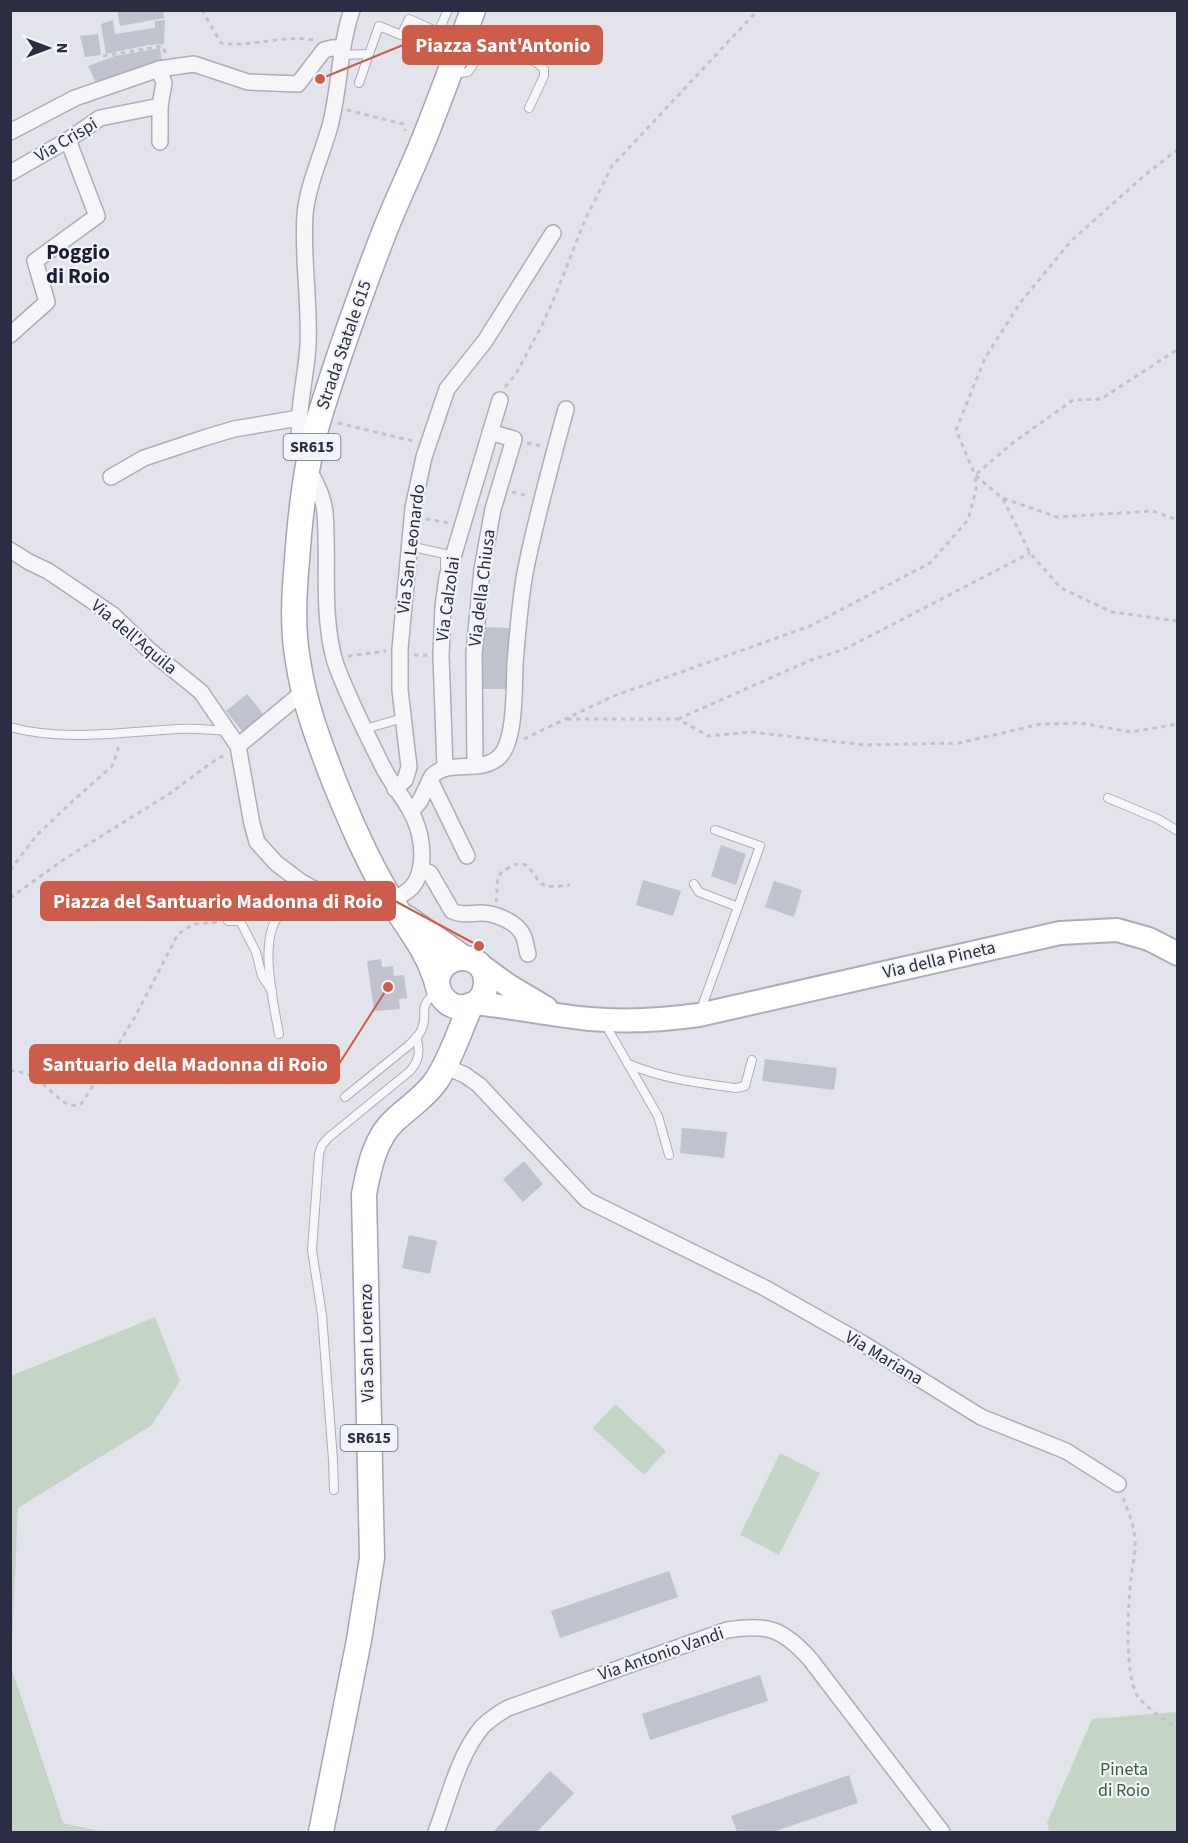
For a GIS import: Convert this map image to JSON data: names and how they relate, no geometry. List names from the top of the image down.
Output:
{
  "streets": {
    "main road": [
      "Strada Statale 615",
      "SR615",
      "Via della Pineta",
      "Via San Lorenzo"
    ],
    "street": [
      "Via Crispi",
      "Via San Leonardo",
      "Via della Chiusa",
      "Via Calzolai",
      "Via dell'Aquila",
      "Via Mariana",
      "Via Antonio Vandi"
    ]
  },
  "crossings": [
    ["Strada Statale 615", "SR615"],
    ["Strada Statale 615", "Via dell'Aquila"],
    ["SR615", "Via dell'Aquila"],
    ["SR615", "Via della Pineta"],
    ["SR615", "Via San Lorenzo"],
    ["Via della Pineta", "Via San Lorenzo"],
    ["Via San Lorenzo", "Via Mariana"]
  ],
  "districts": ["Poggio di Roio"],
  "parks": ["Pineta di Roio"],
  "places": ["Piazza Sant'Antonio", "Piazza del Santuario Madonna di Roio", "Santuario della Madonna di Roio"],
  "north": "right"
}
